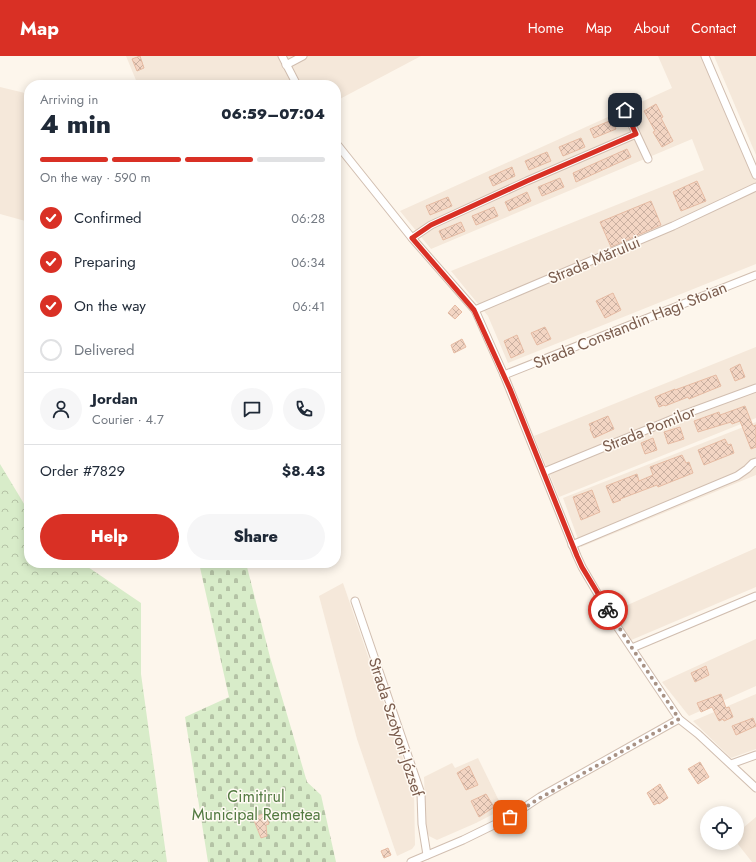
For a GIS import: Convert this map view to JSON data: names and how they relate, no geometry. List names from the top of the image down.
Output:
{
  "streets": {
    "street": [
      "Strada Mărului",
      "Strada Constandin Hagi Stoian",
      "Strada Pomilor",
      "Strada Szotyori József"
    ]
  },
  "parks": ["Cimitirul Municipal Remetea"],
  "page": {
    "header": "Map",
    "nav": [
      "Home",
      "Map",
      "About",
      "Contact"
    ],
    "heading": ["4 min", "Arriving in", "06:59–07:04"],
    "panel": [
      "Jordan",
      "Courier · 4.7",
      "Order #7829",
      "$8.43"
    ],
    "bar": "On the way · 590 m",
    "list": [
      ["Confirmed", "06:28"],
      ["Preparing", "06:34"],
      ["On the way", "06:41"],
      "Delivered"
    ],
    "buttons": ["Help", "Share"]
  }
}
